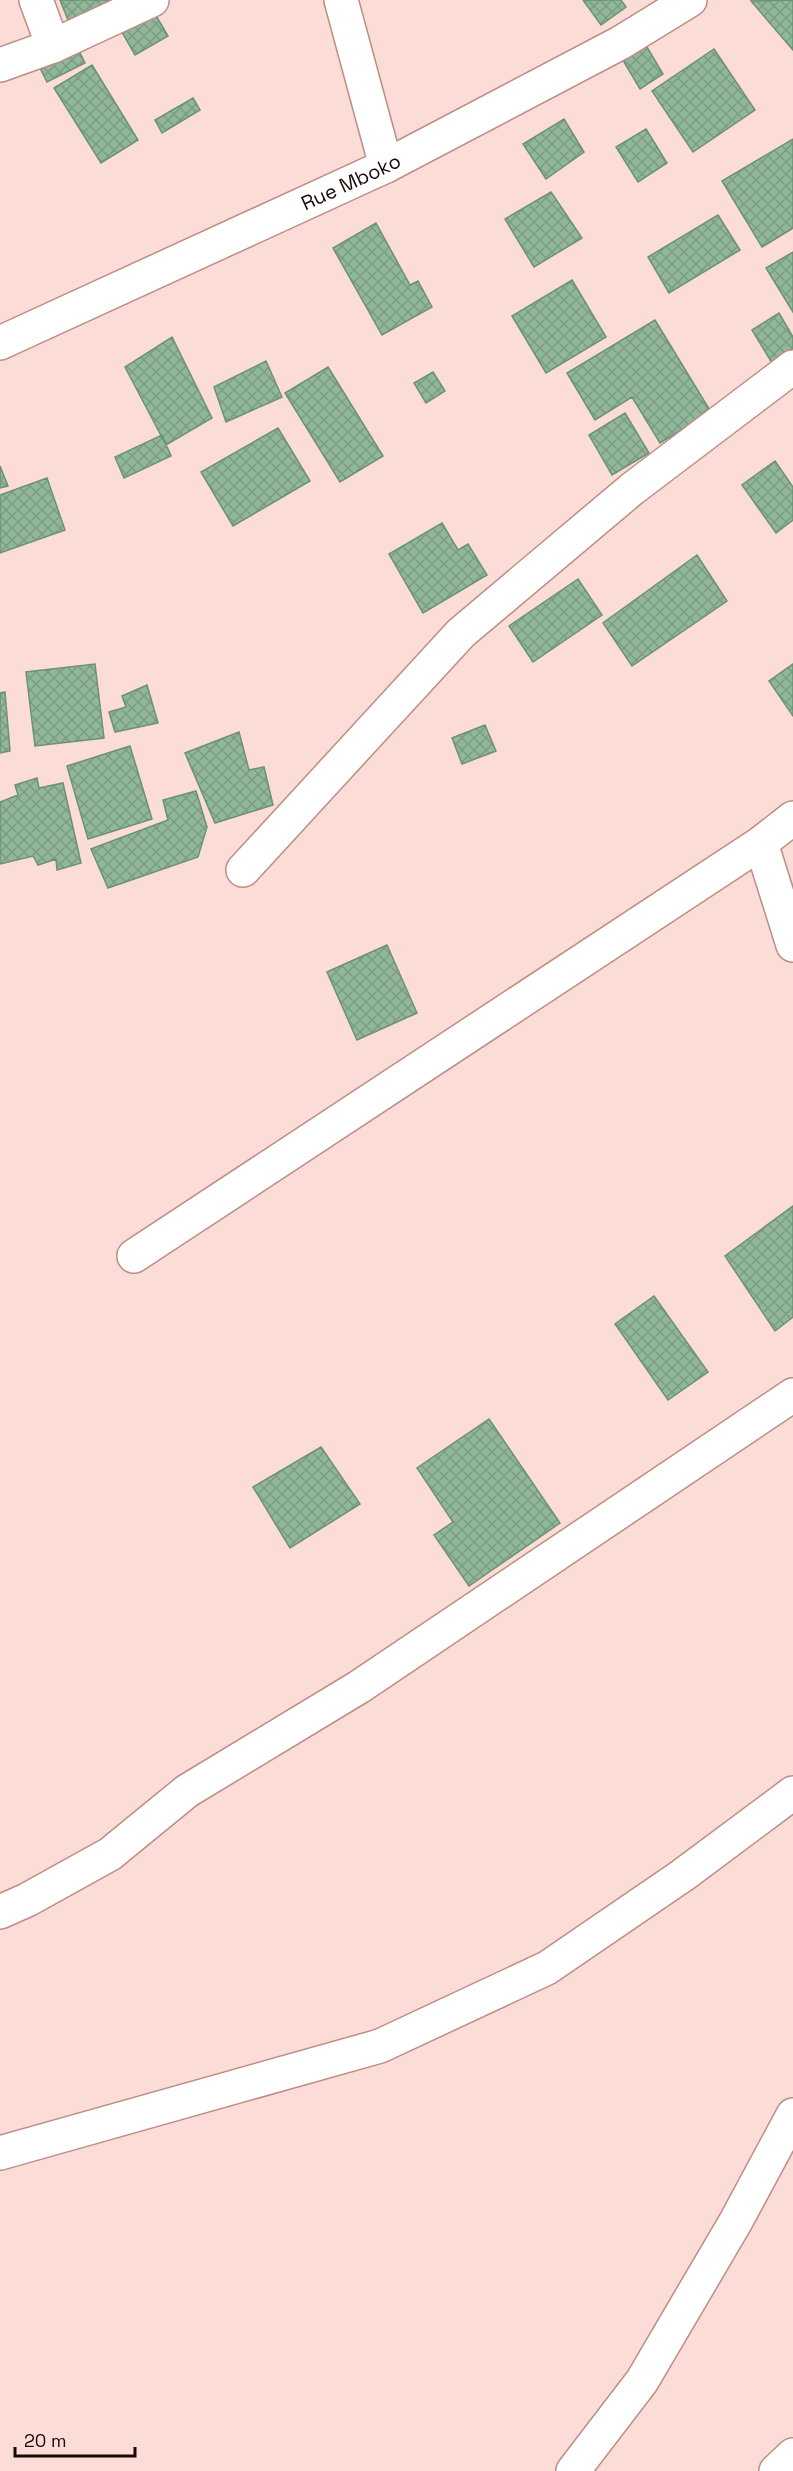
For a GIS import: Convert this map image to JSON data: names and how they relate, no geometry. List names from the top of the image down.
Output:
{
  "streets": {
    "street": ["Rue Mboko"]
  },
  "scale_bar": "20 m"
}
